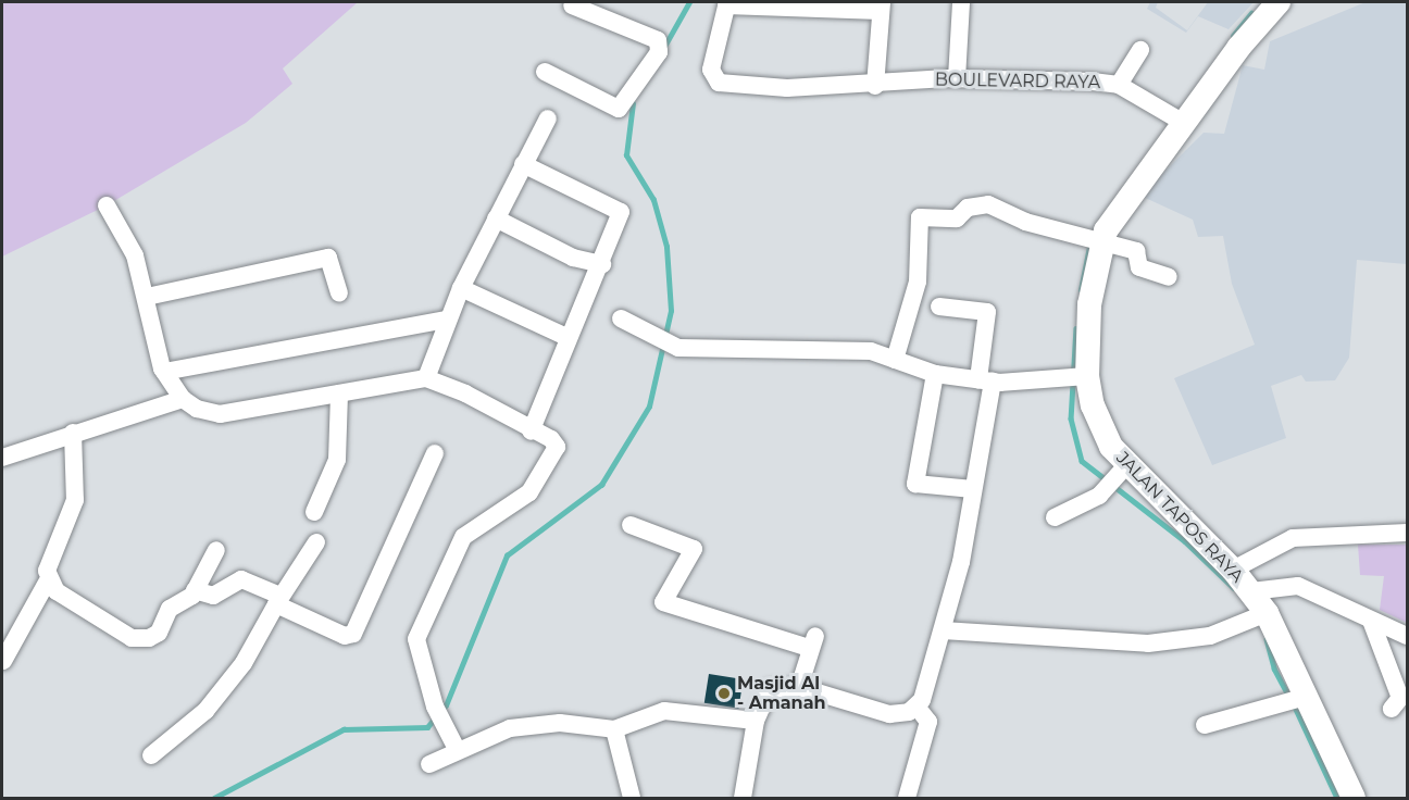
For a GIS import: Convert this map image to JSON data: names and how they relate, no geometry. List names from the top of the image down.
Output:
{
  "streets": {
    "main road": ["JALAN TAPOS RAYA"],
    "street": ["BOULEVARD RAYA"]
  },
  "places": ["Masjid Al - Amanah"]
}
